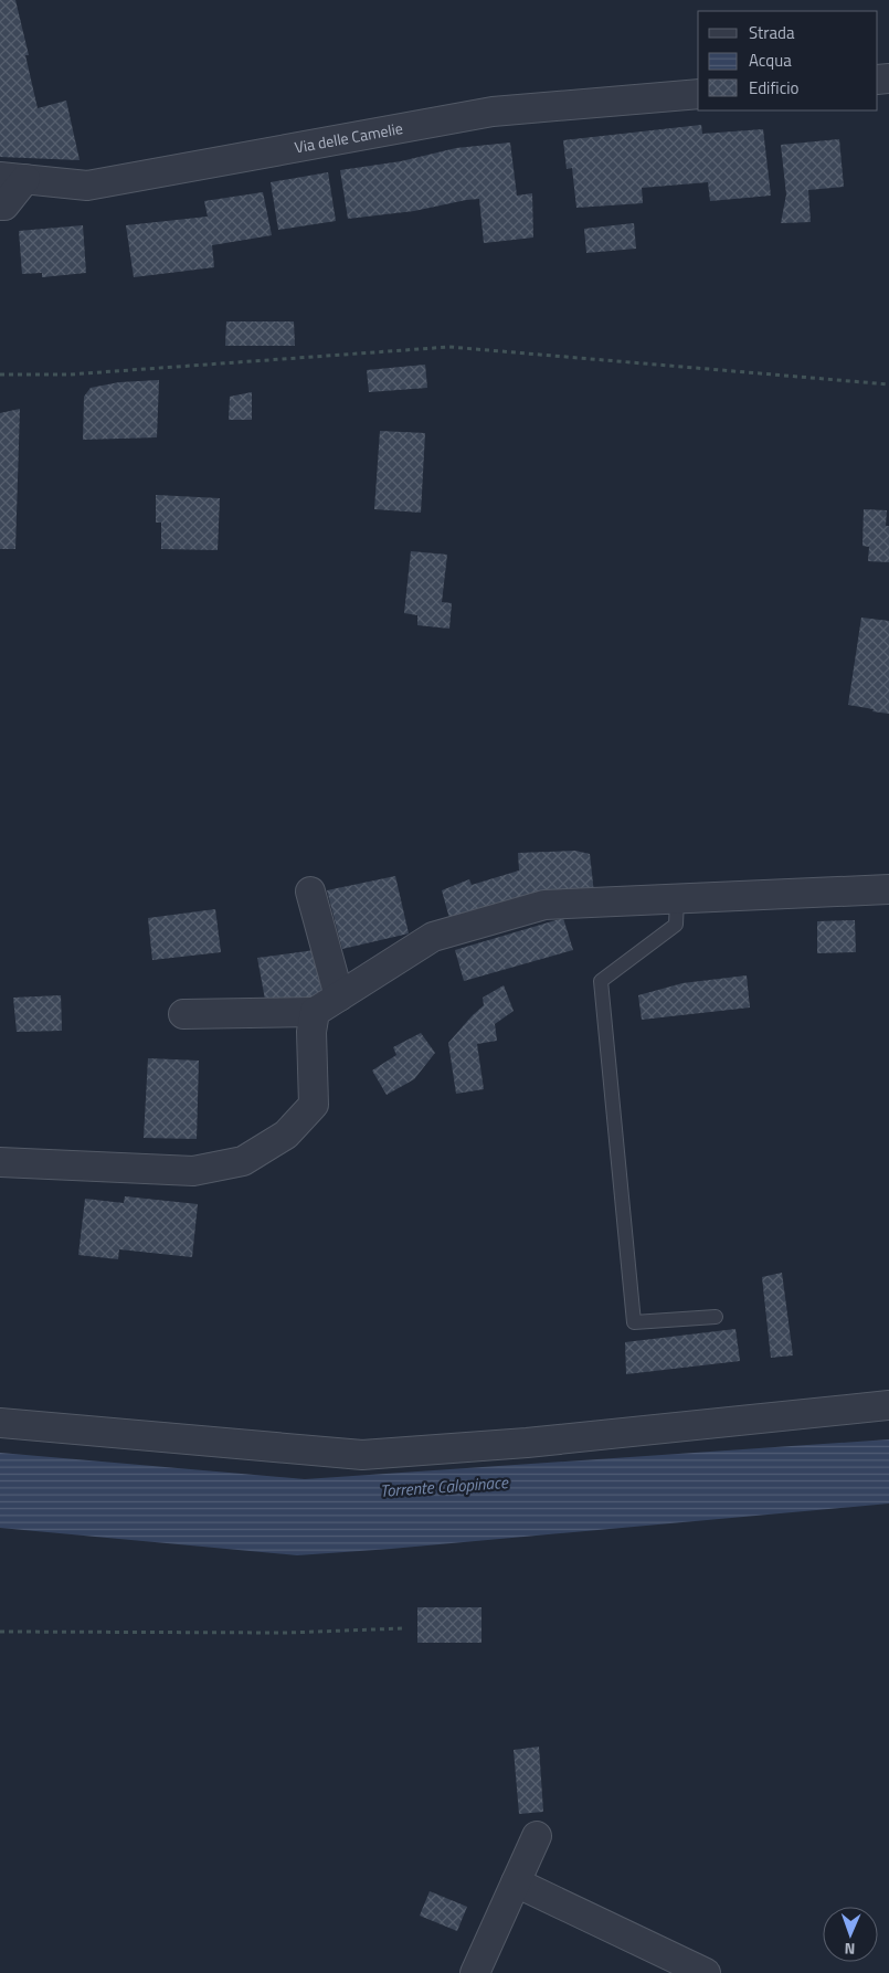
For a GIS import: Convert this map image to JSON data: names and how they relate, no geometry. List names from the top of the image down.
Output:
{
  "streets": {
    "street": ["Via delle Camelie"]
  },
  "water": ["Torrente Calopinace"],
  "legend": ["Strada", "Acqua", "Edificio"],
  "north": "bottom"
}
